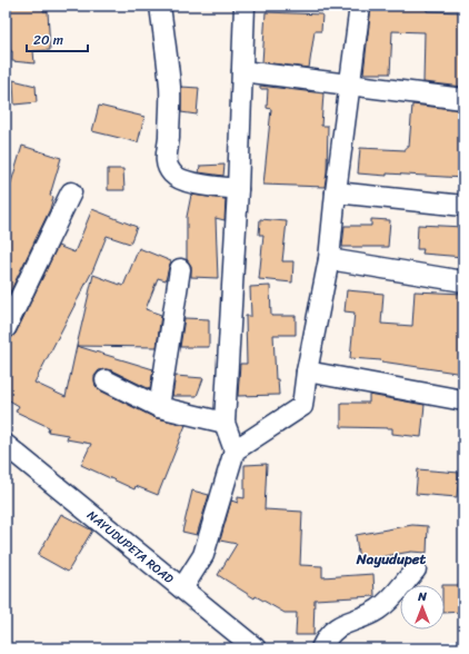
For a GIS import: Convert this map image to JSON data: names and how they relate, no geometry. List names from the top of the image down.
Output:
{
  "streets": {
    "street": ["NAYUDUPETA ROAD"]
  },
  "districts": ["Nayudupet"],
  "scale_bar": "20 m",
  "north": "top"
}
